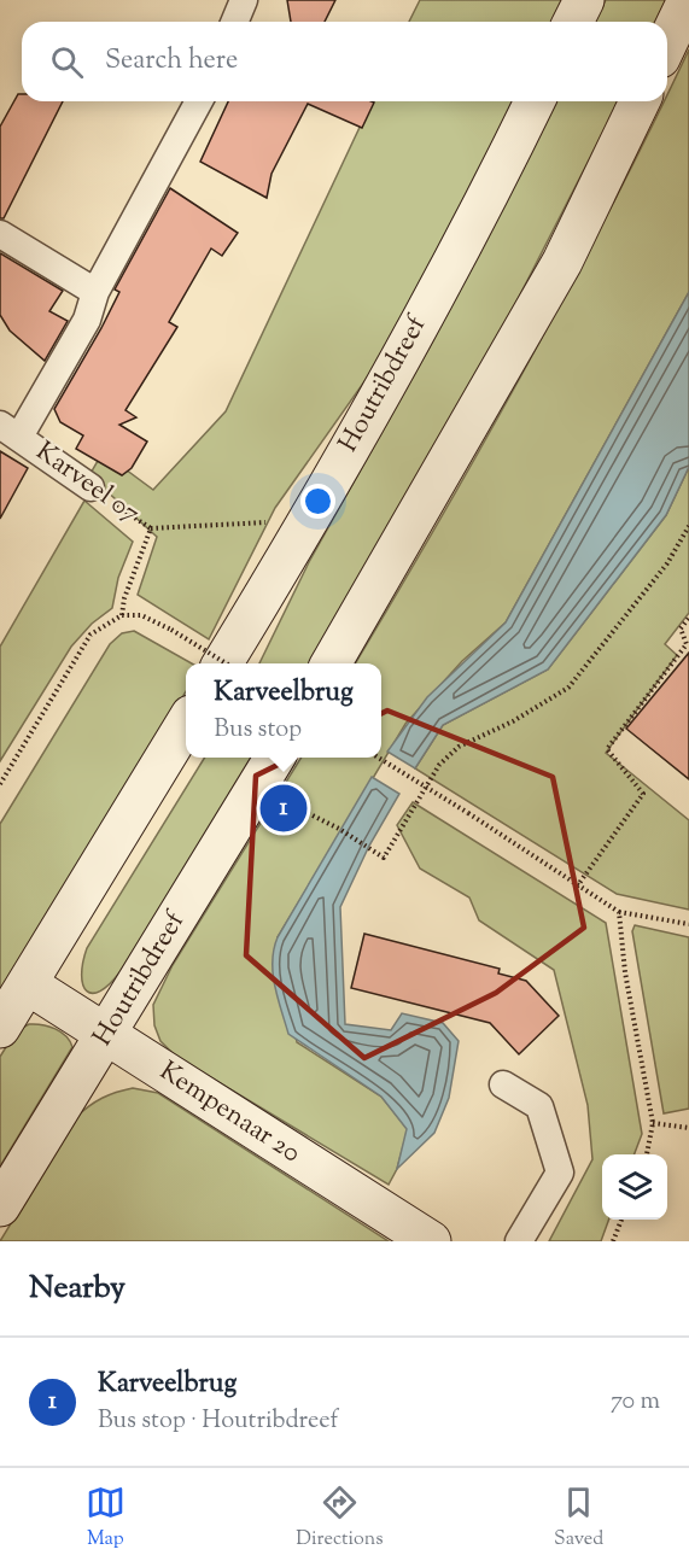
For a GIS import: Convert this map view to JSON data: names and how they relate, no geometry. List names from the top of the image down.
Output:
{
  "streets": {
    "main road": ["Houtribdreef", "Kempenaar 20"],
    "street": ["Karveel 07"]
  },
  "crossings": [
    ["Houtribdreef", "Kempenaar 20"]
  ],
  "page": {
    "search": "Search here",
    "popup": ["Karveelbrug", "Bus stop"],
    "pins": "1",
    "heading": "Nearby",
    "list": [
      {
        "mark": "1",
        "name": "Karveelbrug",
        "note": "Bus stop · Houtribdreef",
        "value": "70 m"
      }
    ],
    "nav": ["Map", "Directions", "Saved"]
  }
}
